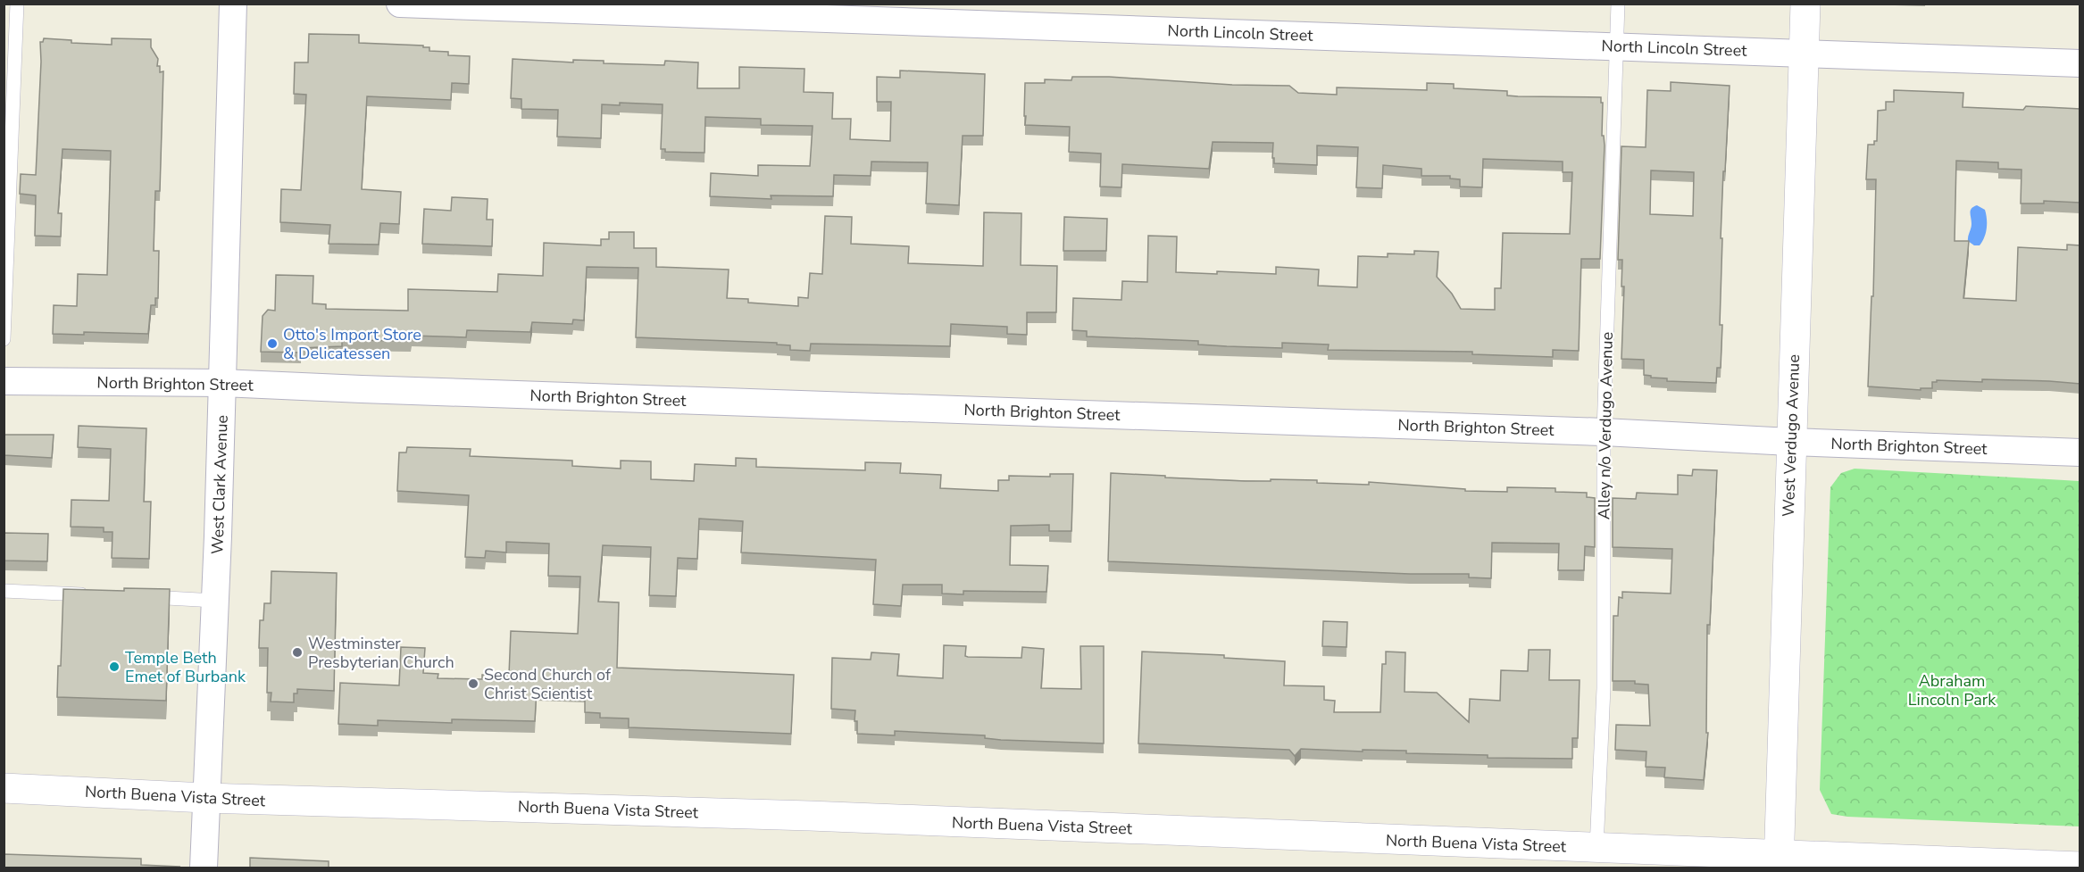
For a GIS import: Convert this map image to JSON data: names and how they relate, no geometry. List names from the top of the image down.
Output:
{
  "streets": {
    "main road": ["West Verdugo Avenue", "North Buena Vista Street"],
    "street": ["North Lincoln Street", "North Brighton Street", "West Clark Avenue"],
    "lane": ["Alley n/o Verdugo Avenue"]
  },
  "crossings": [
    ["North Lincoln Street", "Alley n/o Verdugo Avenue"],
    ["North Lincoln Street", "West Verdugo Avenue"],
    ["North Brighton Street", "Alley n/o Verdugo Avenue"],
    ["North Brighton Street", "West Verdugo Avenue"],
    ["North Brighton Street", "West Clark Avenue"],
    ["Alley n/o Verdugo Avenue", "North Buena Vista Street"],
    ["West Verdugo Avenue", "North Buena Vista Street"],
    ["West Clark Avenue", "North Buena Vista Street"]
  ],
  "parks": ["Abraham Lincoln Park"],
  "places": [
    "Otto's Import Store & Delicatessen",
    "Westminster Presbyterian Church",
    "Temple Beth Emet of Burbank",
    "Second Church of Christ Scientist"
  ]
}
